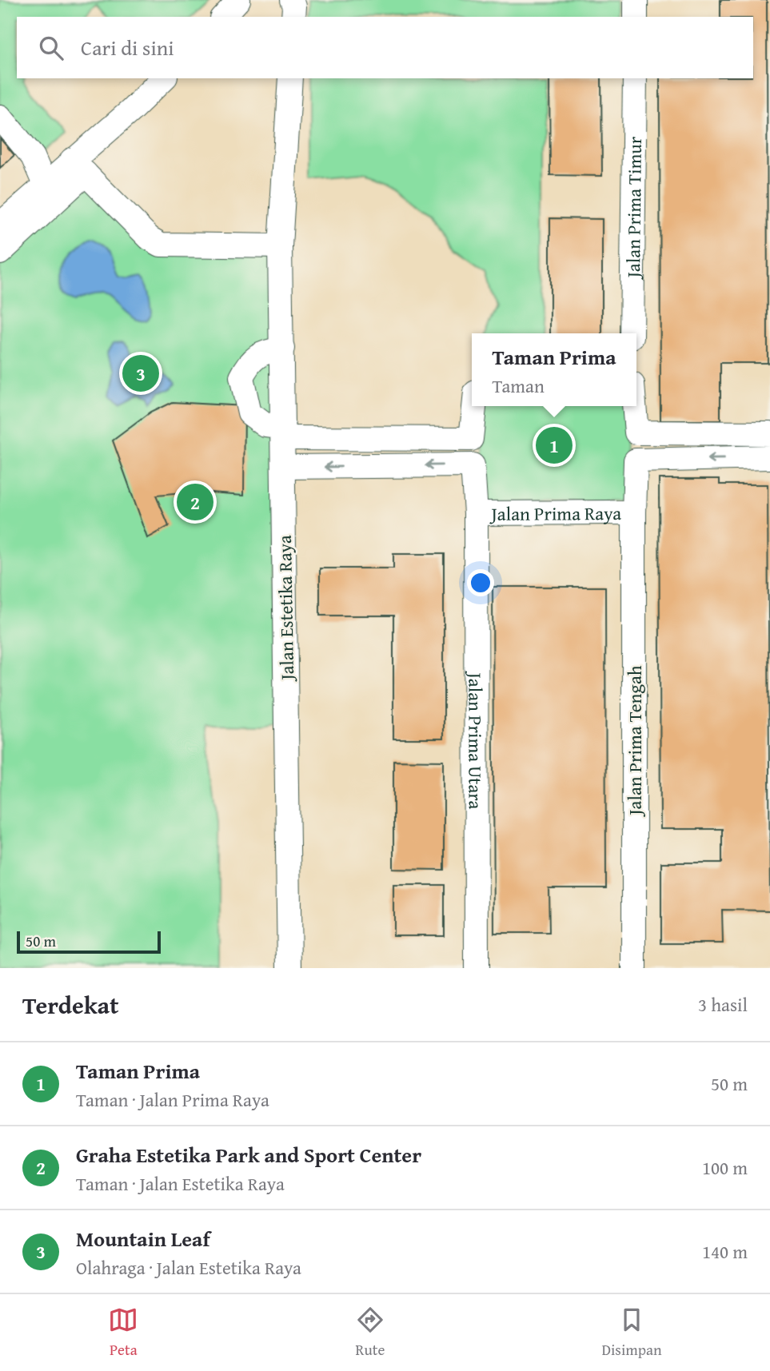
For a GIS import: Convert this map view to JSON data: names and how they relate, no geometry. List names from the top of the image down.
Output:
{
  "streets": {
    "street": [
      "Jalan Prima Timur",
      "Jalan Prima Raya",
      "Jalan Estetika Raya",
      "Jalan Prima Tengah",
      "Jalan Prima Utara"
    ]
  },
  "crossings": [
    ["Jalan Prima Raya", "Jalan Prima Tengah"],
    ["Jalan Prima Raya", "Jalan Prima Utara"]
  ],
  "scale_bar": "50 m",
  "page": {
    "search": "Cari di sini",
    "popup": ["Taman Prima", "Taman"],
    "pins": ["3", "1", "2"],
    "scale": "50 m",
    "heading": ["Terdekat", "3 hasil"],
    "list": [
      {
        "mark": "1",
        "name": "Taman Prima",
        "note": "Taman · Jalan Prima Raya",
        "value": "50 m"
      },
      {
        "mark": "2",
        "name": "Graha Estetika Park and Sport Center",
        "note": "Taman · Jalan Estetika Raya",
        "value": "100 m"
      },
      {
        "mark": "3",
        "name": "Mountain Leaf",
        "note": "Olahraga · Jalan Estetika Raya",
        "value": "140 m"
      }
    ],
    "nav": ["Peta", "Rute", "Disimpan"]
  }
}
